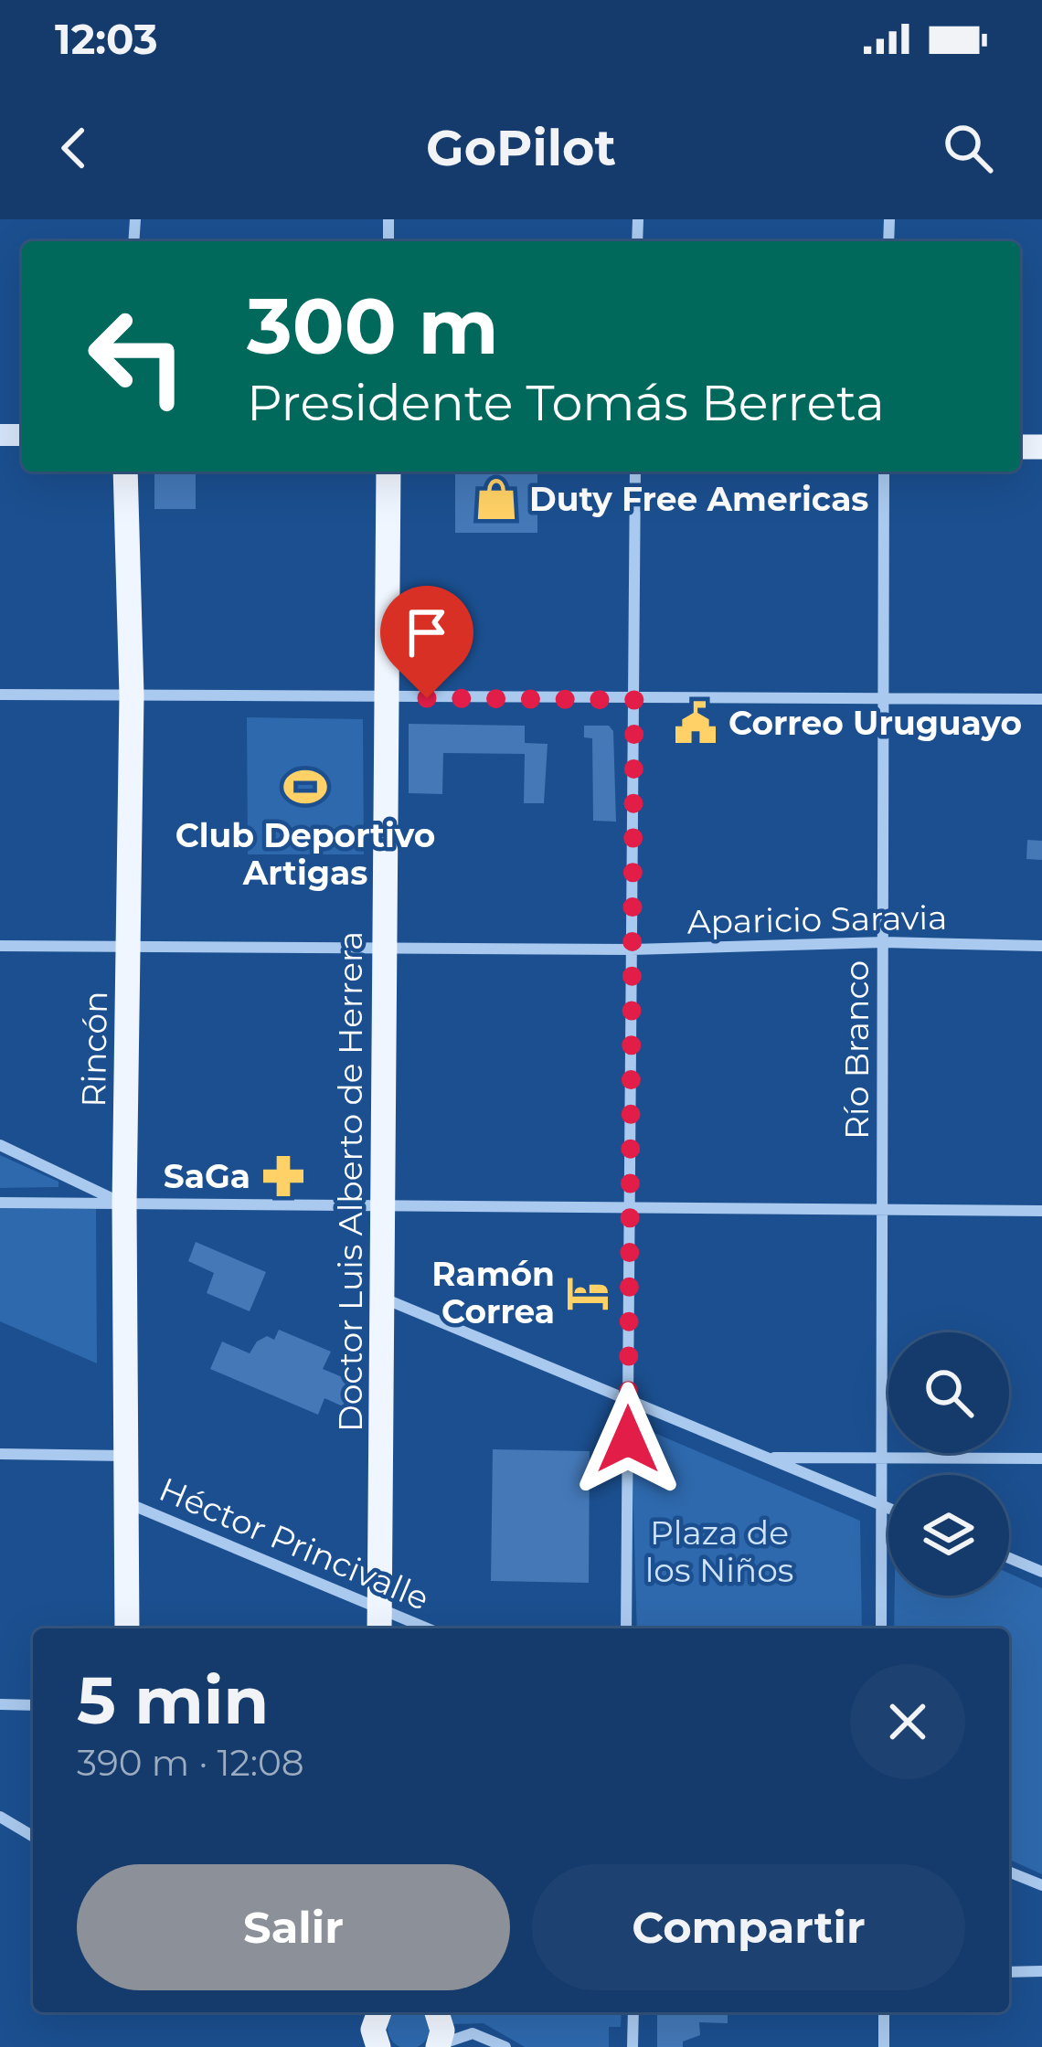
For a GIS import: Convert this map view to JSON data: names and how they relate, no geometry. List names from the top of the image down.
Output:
{
  "streets": {
    "main road": ["Rincón", "Doctor Luis Alberto de Herrera"],
    "street": ["Aparicio Saravia", "Río Branco", "Héctor Princivalle"]
  },
  "crossings": [
    ["Aparicio Saravia", "Rincón"],
    ["Aparicio Saravia", "Río Branco"],
    ["Aparicio Saravia", "Doctor Luis Alberto de Herrera"],
    ["Rincón", "Héctor Princivalle"],
    ["Doctor Luis Alberto de Herrera", "Héctor Princivalle"]
  ],
  "parks": ["Plaza de los Niños"],
  "places": {
    "shop": ["Duty Free Americas"],
    "public building": ["Correo Uruguayo"],
    "sports": ["Club Deportivo Artigas"],
    "pharmacy": ["SaGa"],
    "hotel": ["Ramón Correa"]
  },
  "page": {
    "status": "12:03",
    "header": "GoPilot",
    "turn": ["300 m", "Presidente Tomás Berreta"],
    "heading": ["5 min", "390 m · 12:08"],
    "buttons": ["Salir", "Compartir"]
  }
}
